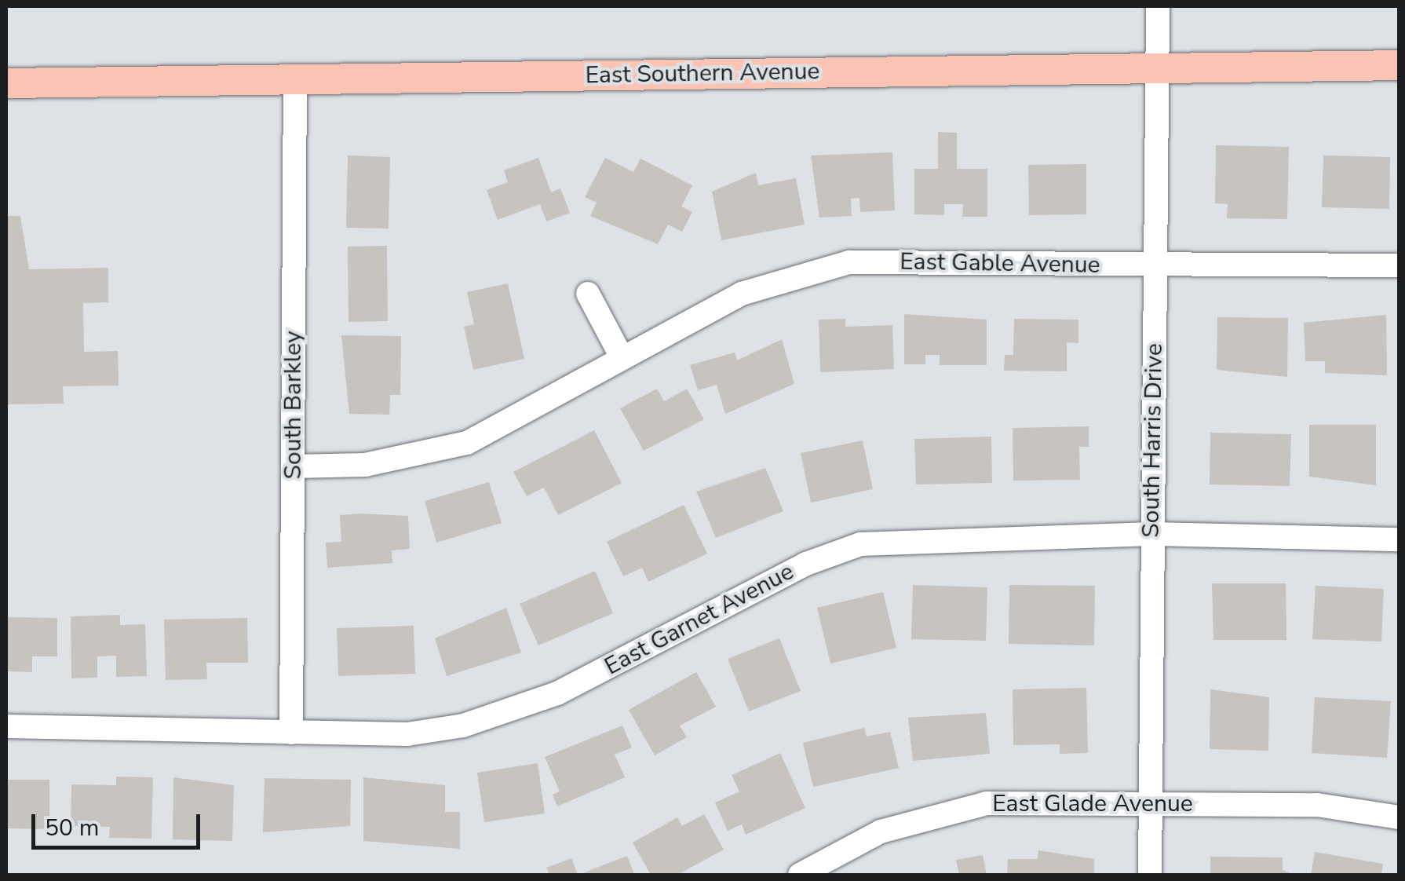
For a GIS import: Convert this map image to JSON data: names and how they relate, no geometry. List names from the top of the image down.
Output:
{
  "streets": {
    "main road": ["East Southern Avenue"],
    "street": [
      "East Gable Avenue",
      "South Barkley",
      "South Harris Drive",
      "East Garnet Avenue",
      "East Glade Avenue"
    ]
  },
  "crossings": [
    ["East Southern Avenue", "South Barkley"],
    ["East Southern Avenue", "South Harris Drive"],
    ["East Gable Avenue", "South Barkley"],
    ["East Gable Avenue", "South Harris Drive"],
    ["South Barkley", "East Garnet Avenue"],
    ["South Harris Drive", "East Garnet Avenue"],
    ["South Harris Drive", "East Glade Avenue"]
  ],
  "scale_bar": "50 m"
}
